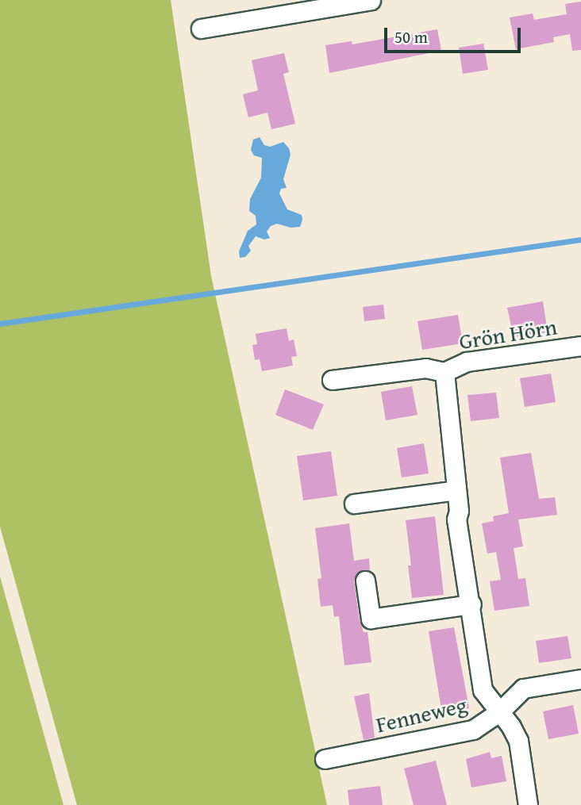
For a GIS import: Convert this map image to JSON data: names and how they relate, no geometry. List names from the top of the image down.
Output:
{
  "streets": {
    "street": ["Grön Hörn", "Fenneweg"]
  },
  "crossings": [
    ["Grön Hörn", "Fenneweg"]
  ],
  "scale_bar": "50 m"
}
